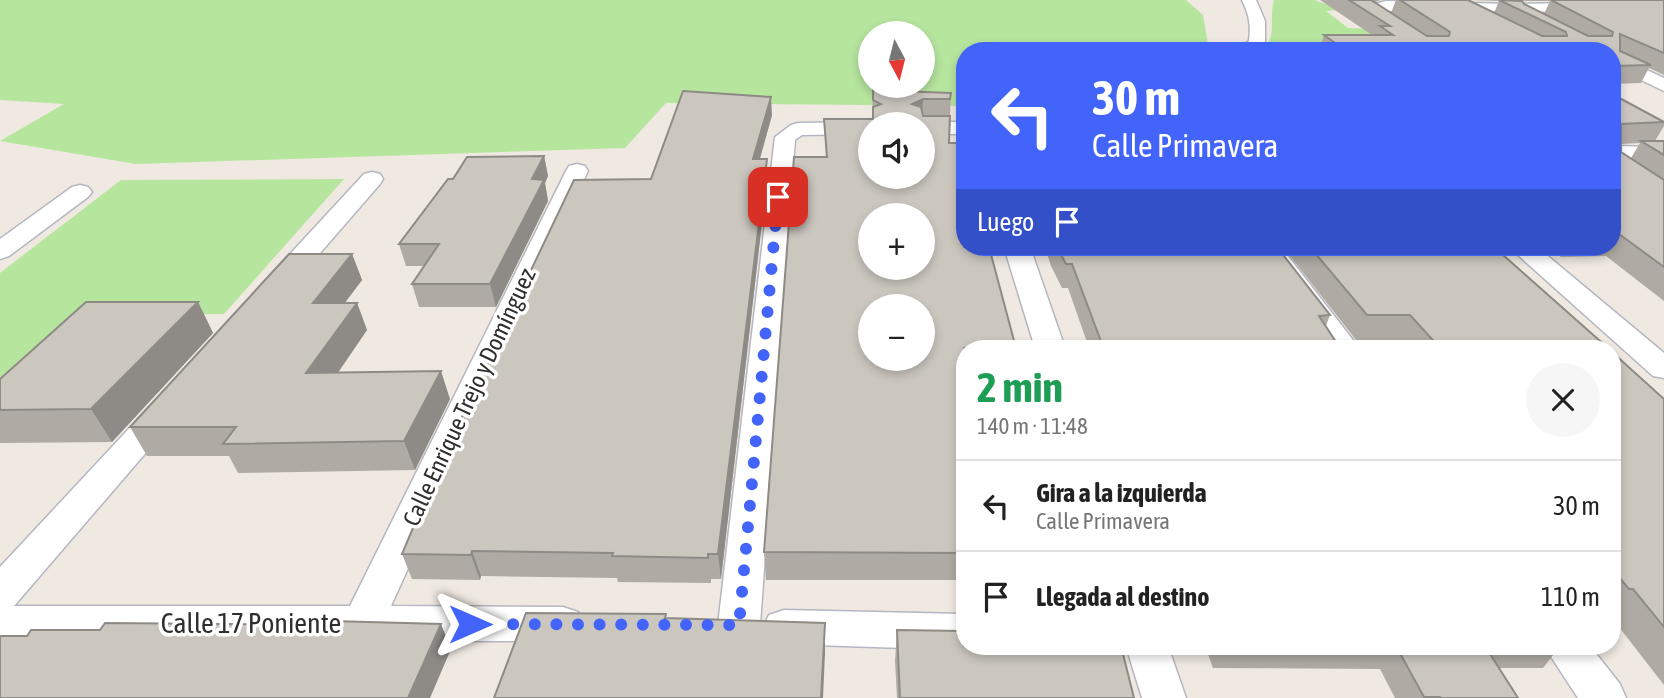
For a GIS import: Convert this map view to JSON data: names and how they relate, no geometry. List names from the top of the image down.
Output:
{
  "streets": {
    "street": ["Calle Enrique Trejo y Domínguez", "Calle 17 Poniente"]
  },
  "crossings": [
    ["Calle Enrique Trejo y Domínguez", "Calle 17 Poniente"]
  ],
  "north": "bottom",
  "page": {
    "map_buttons": ["+", "−"],
    "turn": ["30 m", "Calle Primavera"],
    "then": "Luego",
    "heading": ["2 min", "140 m · 11:48"],
    "list": [
      {
        "name": "Gira a la izquierda",
        "note": "Calle Primavera",
        "value": "30 m"
      },
      {
        "name": "Llegada al destino",
        "value": "110 m"
      }
    ]
  }
}
